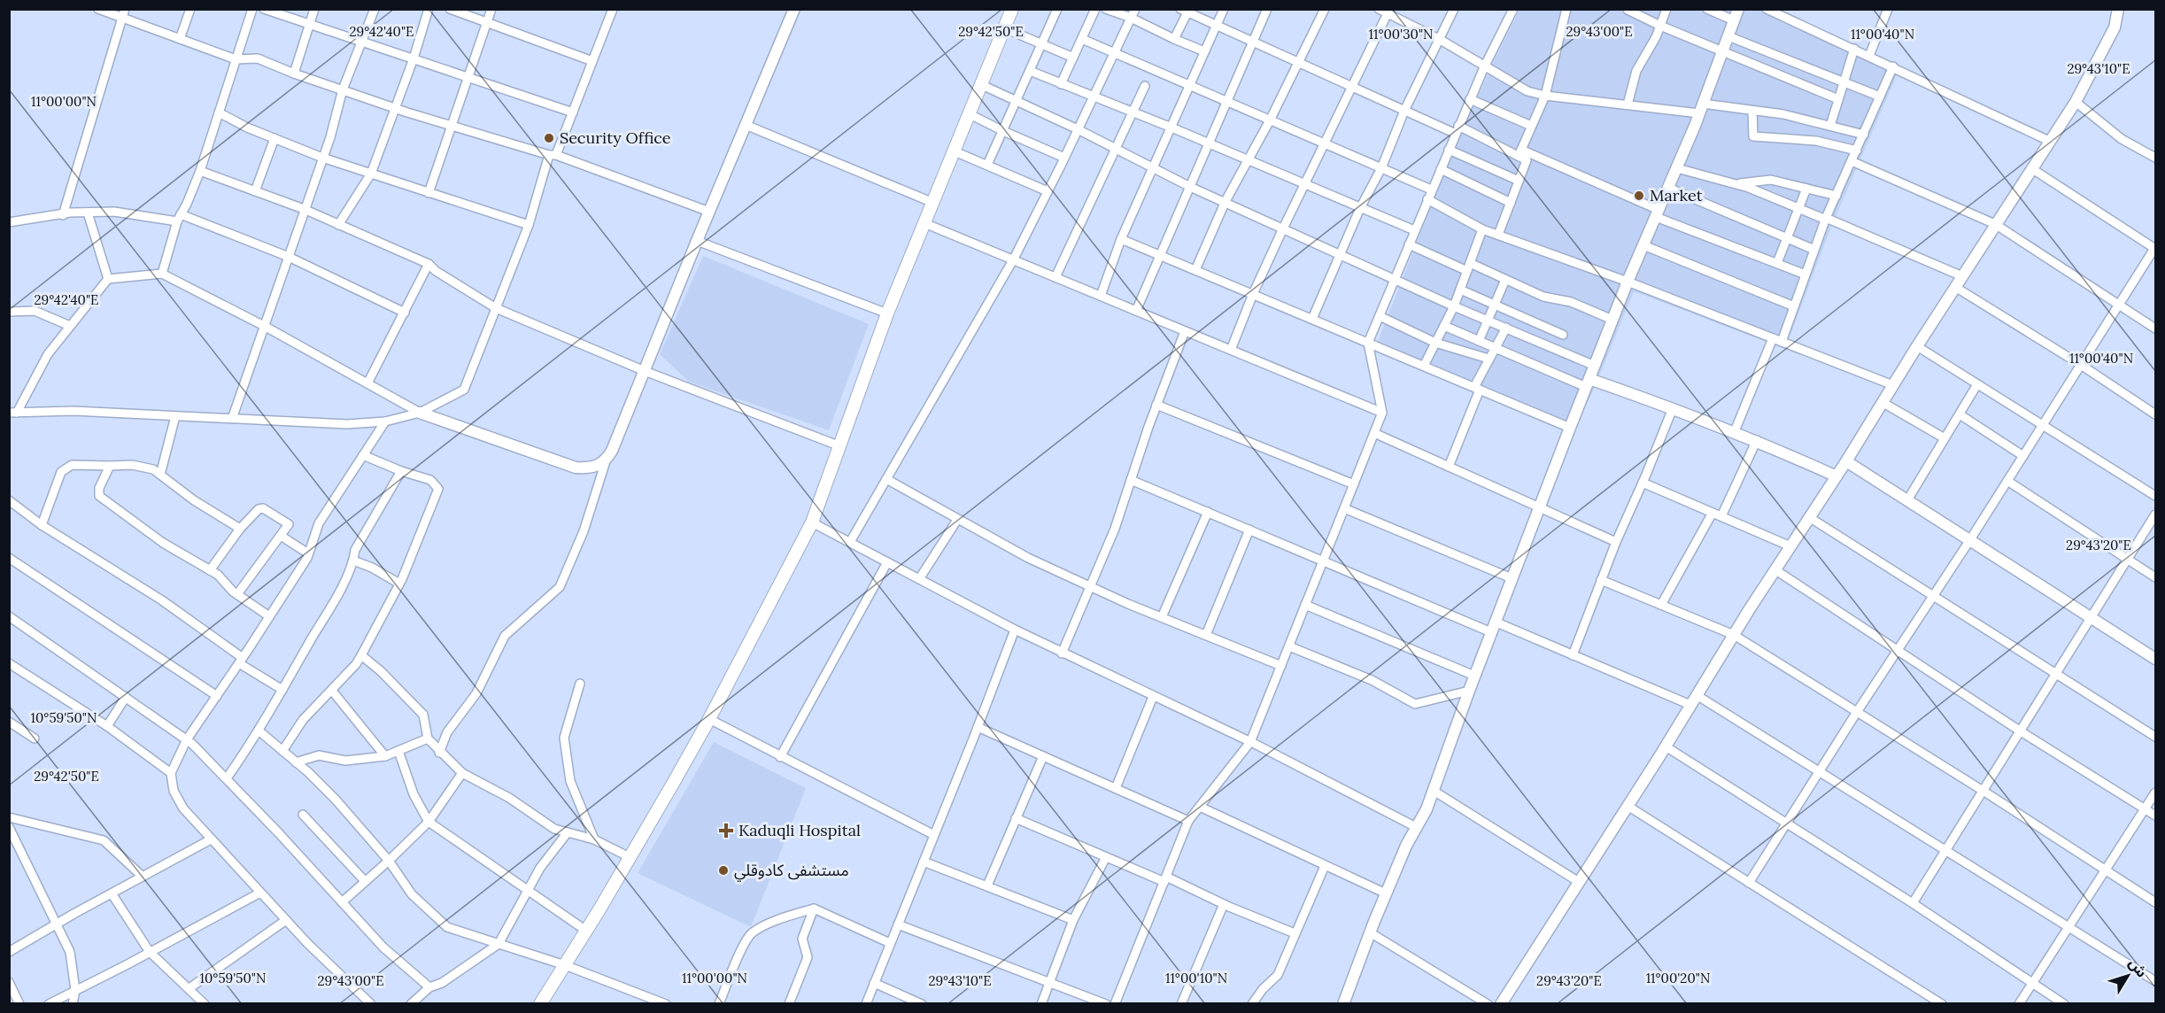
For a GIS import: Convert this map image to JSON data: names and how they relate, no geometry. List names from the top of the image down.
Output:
{
  "places": {
    "other": ["Security Office", "Market", "مستشفى كادوقلي"],
    "health": ["Kaduqli Hospital"]
  },
  "north": "top right",
  "coordinates": [
    "29°42'40\"E",
    "29°42'50\"E",
    "29°43'00\"E",
    "11°00'30\"N",
    "11°00'40\"N",
    "29°43'10\"E",
    "11°00'00\"N",
    "29°43'20\"E",
    "10°59'50\"N",
    "11°00'10\"N",
    "11°00'20\"N"
  ]
}
